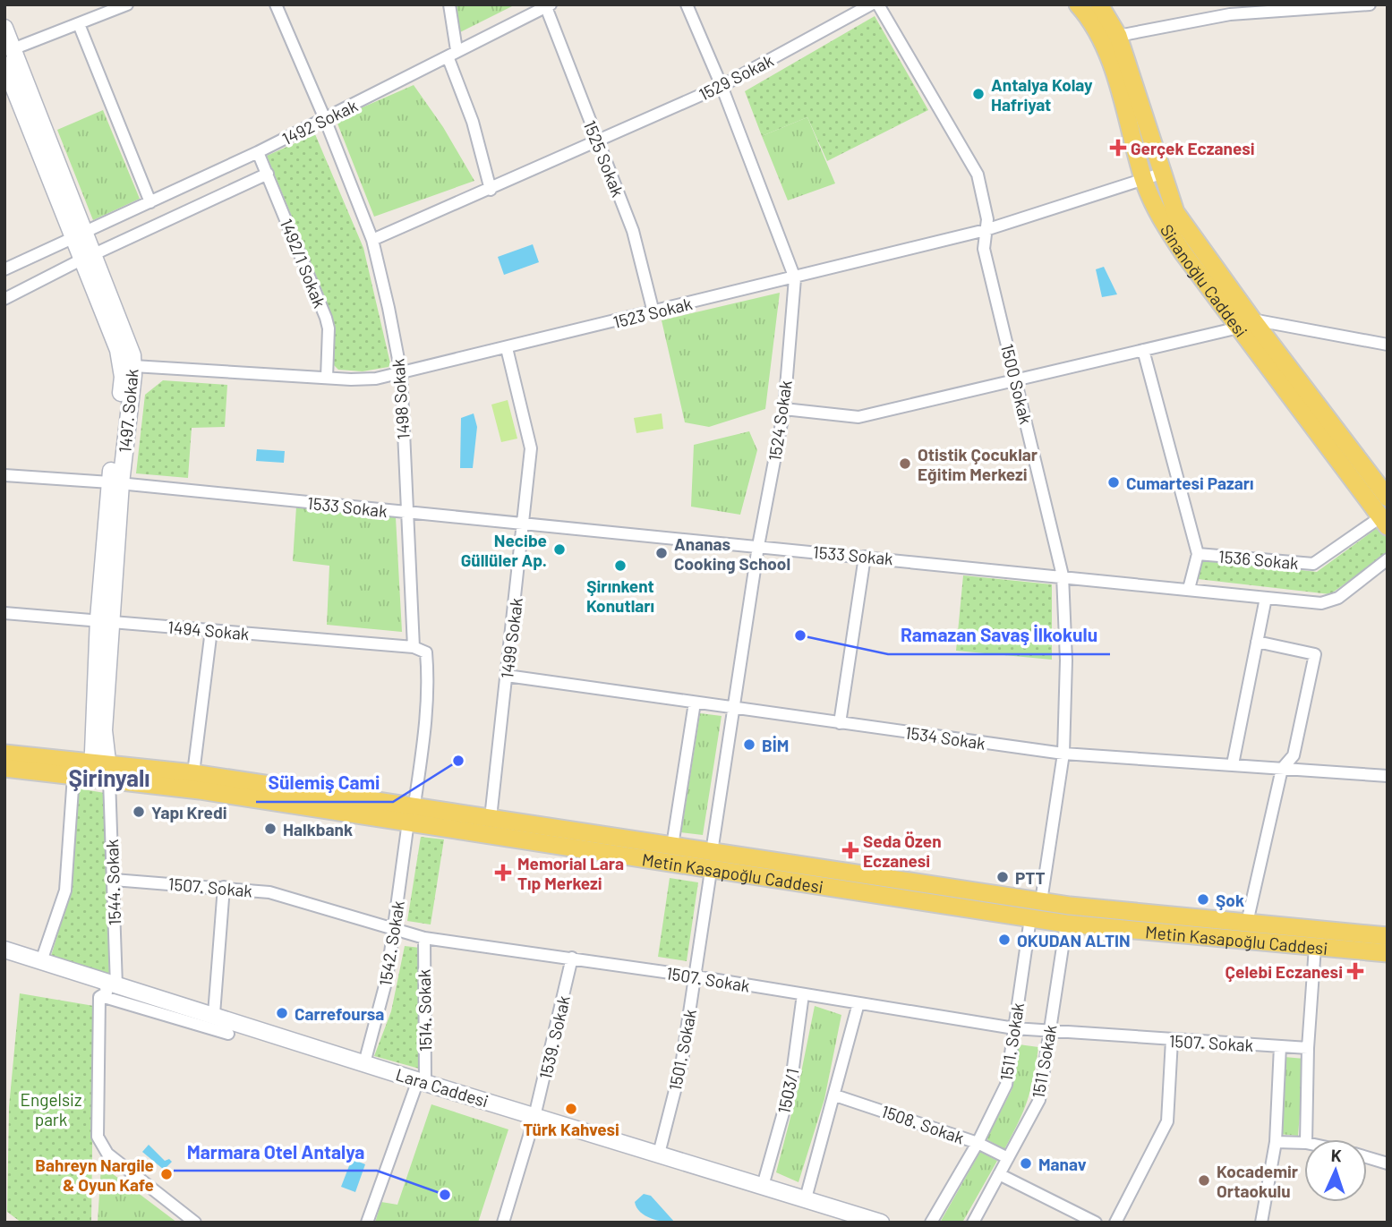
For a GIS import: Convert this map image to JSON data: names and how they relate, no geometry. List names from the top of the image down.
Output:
{
  "streets": {
    "main road": ["Si̇nanoğlu Caddesi", "Metin Kasapoğlu Caddesi"],
    "street": [
      "1529 Sokak",
      "1492 Sokak",
      "1525 Sokak",
      "1492/1 Sokak",
      "1523 Sokak",
      "1500 Sokak",
      "1498 Sokak",
      "1497. Sokak",
      "1524 Sokak",
      "1533 Sokak",
      "1536 Sokak",
      "1494 Sokak",
      "1499 Sokak",
      "1534 Sokak",
      "1544. Sokak",
      "1507. Sokak",
      "1542. Sokak",
      "1514. Sokak",
      "1539. Sokak",
      "1511. Sokak",
      "1501. Sokak",
      "1511 Sokak",
      "Lara Caddesi",
      "1503/1",
      "1508. Sokak"
    ]
  },
  "crossings": [
    ["1529 Sokak", "1525 Sokak"],
    ["1529 Sokak", "1498 Sokak"],
    ["1529 Sokak", "1524 Sokak"],
    ["1492 Sokak", "1525 Sokak"],
    ["1492 Sokak", "1492/1 Sokak"],
    ["1492 Sokak", "1498 Sokak"],
    ["1492 Sokak", "1497. Sokak"],
    ["1525 Sokak", "1523 Sokak"],
    ["1492/1 Sokak", "1523 Sokak"],
    ["Si̇nanoğlu Caddesi", "1523 Sokak"],
    ["Si̇nanoğlu Caddesi", "1536 Sokak"],
    ["1523 Sokak", "1500 Sokak"],
    ["1523 Sokak", "1498 Sokak"],
    ["1523 Sokak", "1497. Sokak"],
    ["1523 Sokak", "1524 Sokak"],
    ["1523 Sokak", "1499 Sokak"],
    ["1500 Sokak", "1533 Sokak"],
    ["1500 Sokak", "1534 Sokak"],
    ["1500 Sokak", "Metin Kasapoğlu Caddesi"],
    ["1498 Sokak", "1533 Sokak"],
    ["1498 Sokak", "1494 Sokak"],
    ["1497. Sokak", "1533 Sokak"],
    ["1497. Sokak", "1494 Sokak"],
    ["1497. Sokak", "Metin Kasapoğlu Caddesi"],
    ["1497. Sokak", "1544. Sokak"],
    ["1524 Sokak", "1533 Sokak"],
    ["1524 Sokak", "1534 Sokak"],
    ["1524 Sokak", "Metin Kasapoğlu Caddesi"],
    ["1533 Sokak", "1499 Sokak"],
    ["1499 Sokak", "1534 Sokak"],
    ["1499 Sokak", "Metin Kasapoğlu Caddesi"],
    ["Metin Kasapoğlu Caddesi", "1544. Sokak"],
    ["Metin Kasapoğlu Caddesi", "1542. Sokak"],
    ["Metin Kasapoğlu Caddesi", "1511. Sokak"],
    ["Metin Kasapoğlu Caddesi", "1501. Sokak"],
    ["Metin Kasapoğlu Caddesi", "1511 Sokak"],
    ["1544. Sokak", "1507. Sokak"],
    ["1544. Sokak", "Lara Caddesi"],
    ["1507. Sokak", "1542. Sokak"],
    ["1507. Sokak", "1514. Sokak"],
    ["1507. Sokak", "1539. Sokak"],
    ["1507. Sokak", "1511. Sokak"],
    ["1507. Sokak", "1501. Sokak"],
    ["1507. Sokak", "1511 Sokak"],
    ["1507. Sokak", "1503/1"],
    ["1542. Sokak", "Lara Caddesi"],
    ["1514. Sokak", "Lara Caddesi"],
    ["1539. Sokak", "Lara Caddesi"],
    ["1511. Sokak", "1508. Sokak"],
    ["1501. Sokak", "Lara Caddesi"],
    ["1511 Sokak", "1508. Sokak"],
    ["Lara Caddesi", "1503/1"]
  ],
  "districts": ["Şirinyalı"],
  "parks": ["Engelsiz park"],
  "places": {
    "other": [
      "Antalya Kolay Hafriyat",
      "Otistik Çocuklar Eğitim Merkezi",
      "Cumartesi Pazarı",
      "Necibe Güllüler Ap.",
      "Ananas Cooking School",
      "Şirınkent Konutları",
      "Ramazan Savaş İlkokulu",
      "BİM",
      "Sülemiş Cami",
      "Yapı Kredi",
      "Halkbank",
      "PTT",
      "Şok",
      "OKUDAN ALTIN",
      "Carrefoursa",
      "Türk Kahvesi",
      "Manav",
      "Bahreyn Nargile & Oyun Kafe",
      "Kocademir Ortaokulu",
      "Marmara Otel Antalya"
    ],
    "health": [
      "Gerçek Eczanesi",
      "Seda Özen Eczanesi",
      "Memorial Lara Tıp Merkezi",
      "Çelebi Eczanesi"
    ]
  },
  "north": "top"
}
